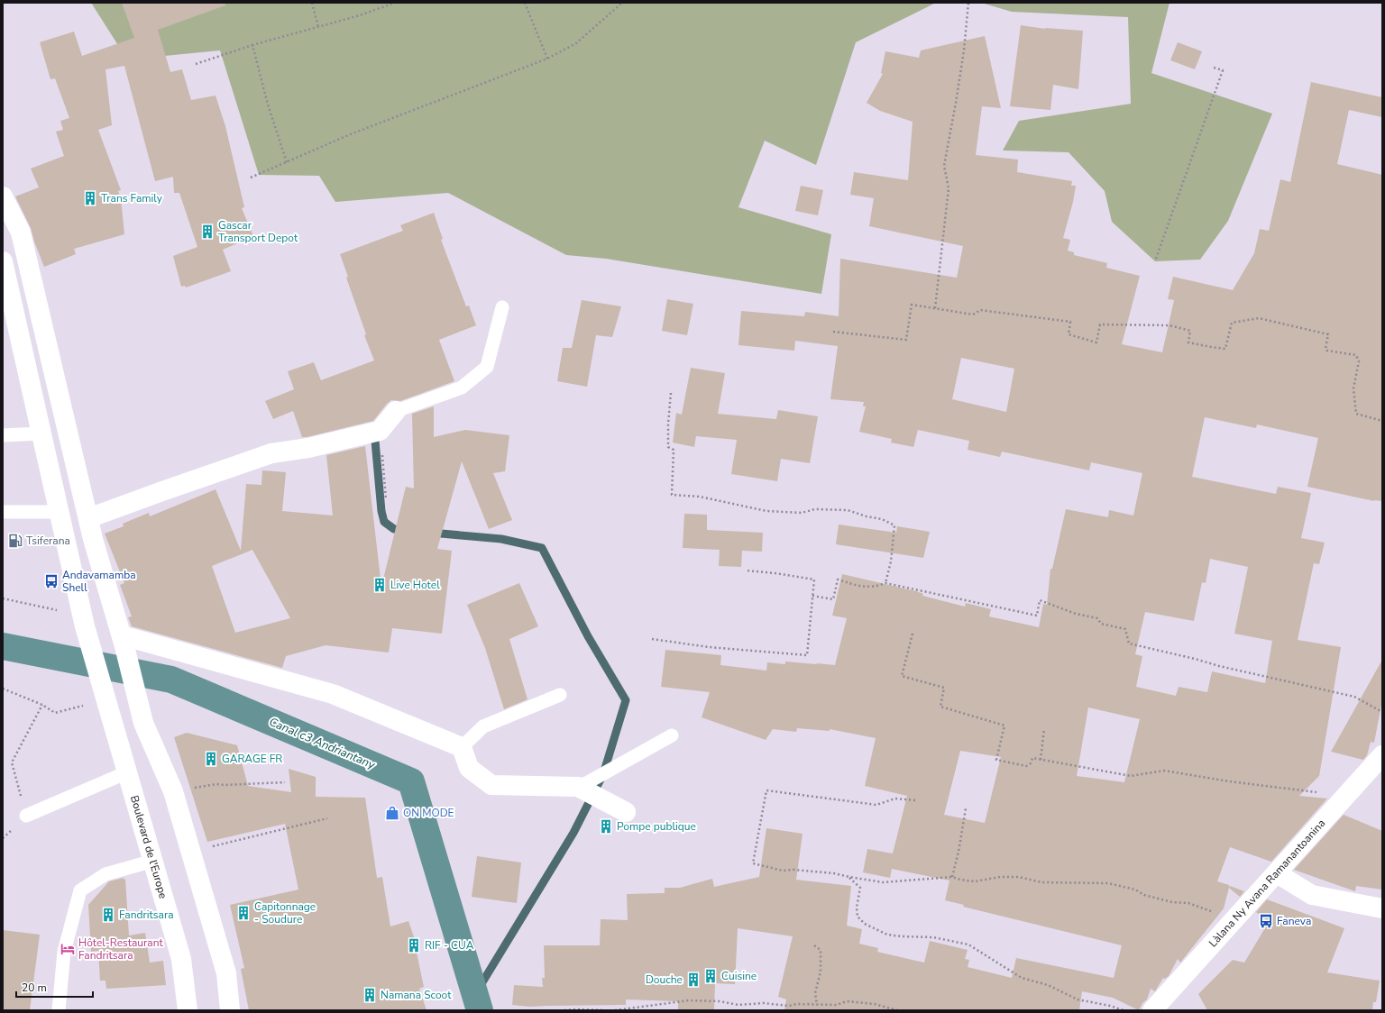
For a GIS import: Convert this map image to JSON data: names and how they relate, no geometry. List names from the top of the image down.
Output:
{
  "streets": {
    "street": ["Boulevard de l'Europe", "Làlana Ny Avana Ramanantoanina"]
  },
  "water": ["Canal c3 Andriantany"],
  "places": {
    "building": [
      "Trans Family",
      "Gascar Transport Depot",
      "Live Hotel",
      "GARAGE FR",
      "Pompe publique",
      "Capitonnage - Soudure",
      "Fandritsara",
      "RIF - CUA",
      "Cuisine",
      "Douche",
      "Namana Scoot"
    ],
    "fuel station": ["Tsiferana"],
    "bus stop": ["Andavamamba Shell", "Faneva"],
    "shop": ["ON MODE"],
    "hotel": ["Hôtel-Restaurant Fandritsara"]
  },
  "scale_bar": "20 m"
}
